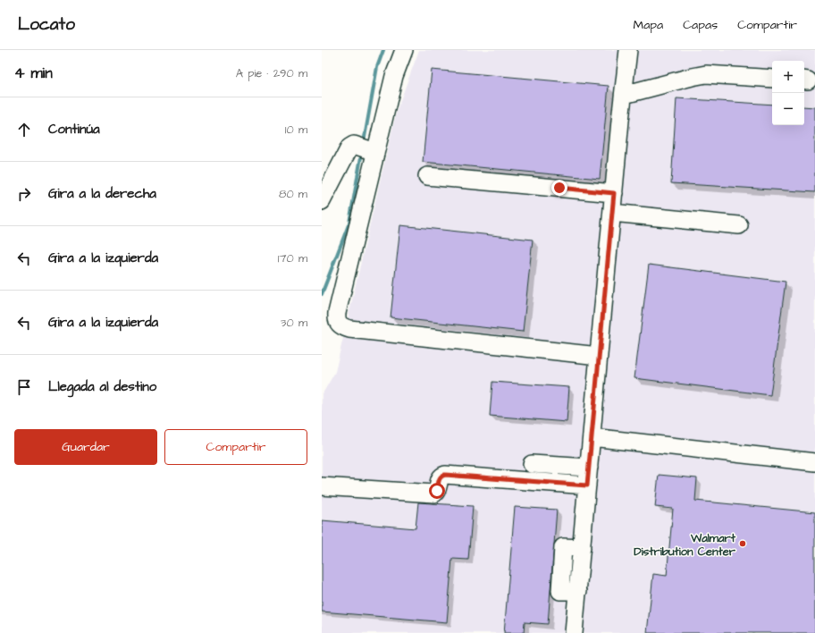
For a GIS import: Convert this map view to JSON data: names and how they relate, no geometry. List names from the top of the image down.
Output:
{
  "places": ["Walmart Distribution Center"],
  "page": {
    "header": "Locato",
    "nav": ["Mapa", "Capas", "Compartir"],
    "heading": ["4 min", "A pie · 290 m"],
    "map_buttons": ["+", "−"],
    "list": [
      ["Continúa", "10 m"],
      ["Gira a la derecha", "80 m"],
      ["Gira a la izquierda", "170 m"],
      ["Gira a la izquierda", "30 m"],
      "Llegada al destino"
    ],
    "buttons": ["Guardar", "Compartir"]
  }
}
